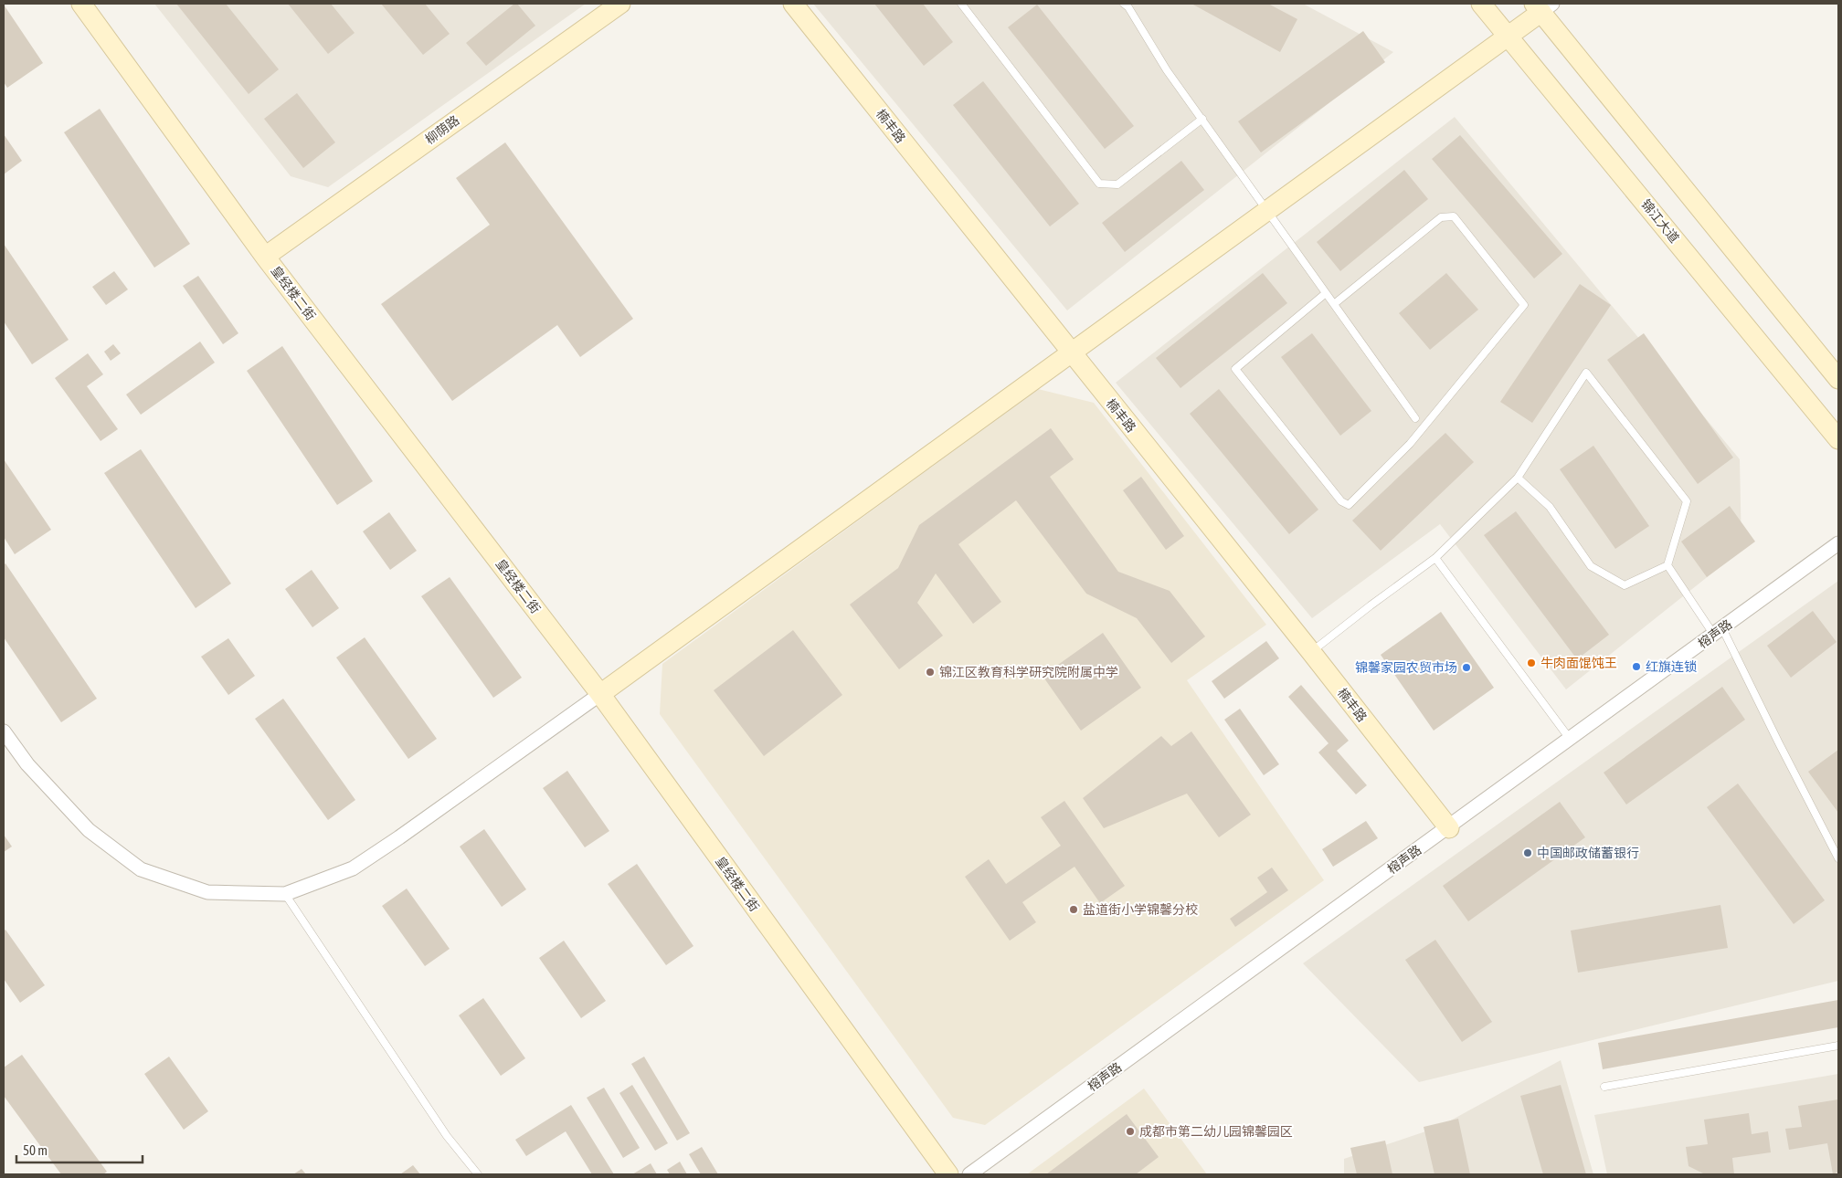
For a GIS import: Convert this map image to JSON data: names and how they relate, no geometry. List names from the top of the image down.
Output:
{
  "streets": {
    "street": [
      "楠丰路",
      "柳荫路",
      "锦江大道",
      "皇经楼二街",
      "榕声路"
    ]
  },
  "crossings": [
    ["楠丰路", "榕声路"],
    ["柳荫路", "皇经楼二街"]
  ],
  "places": [
    "牛肉面馄饨王",
    "红旗连锁",
    "锦馨家园农贸市场",
    "锦江区教育科学研究院附属中学",
    "中国邮政储蓄银行",
    "盐道街小学锦馨分校",
    "成都市第二幼儿园锦馨园区"
  ],
  "scale_bar": "50 m"
}
